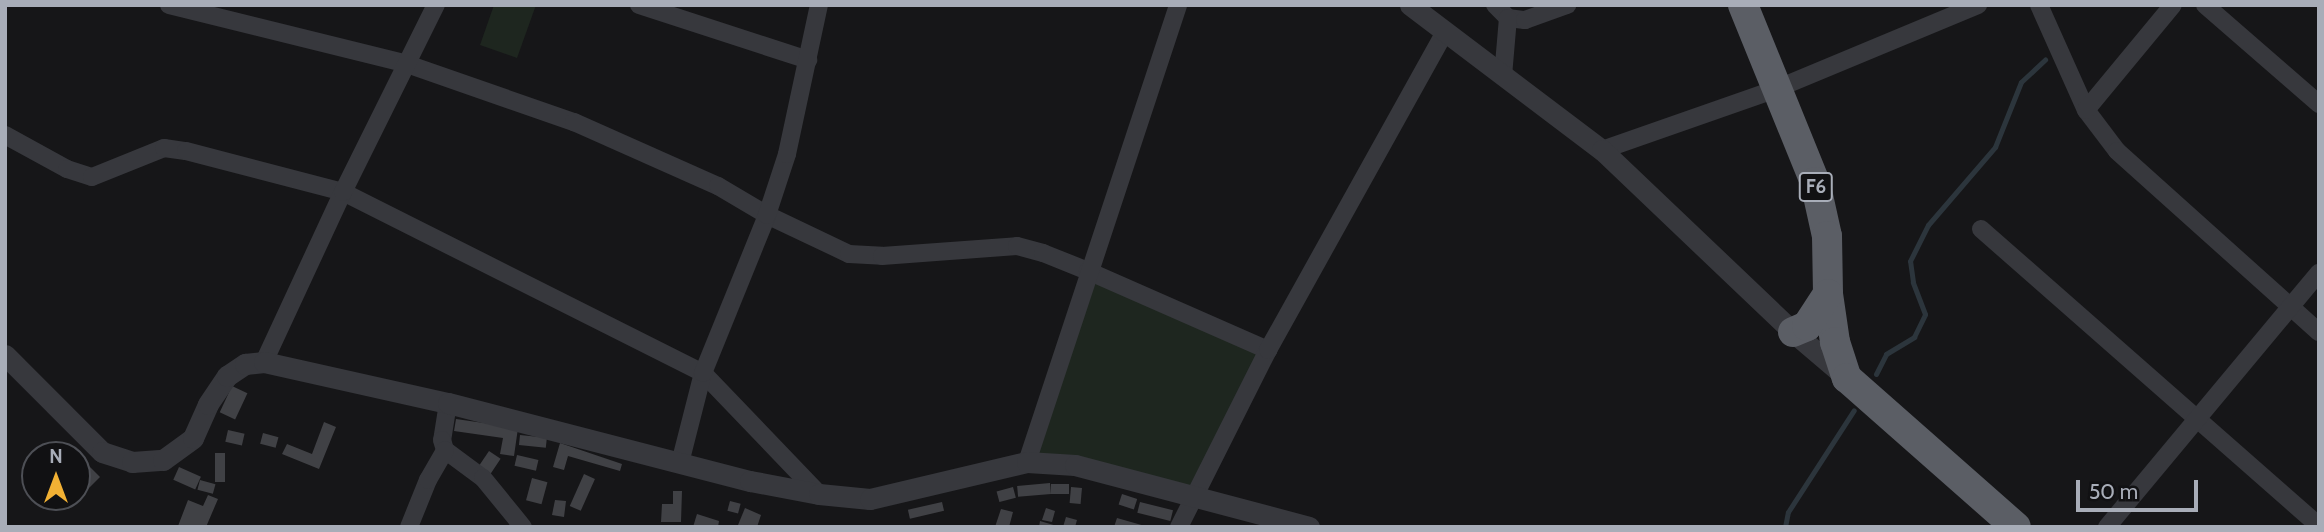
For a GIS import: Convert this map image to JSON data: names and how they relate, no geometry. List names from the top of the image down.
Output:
{
  "streets": {
    "highway": ["F6"]
  },
  "scale_bar": "50 m",
  "north": "top"
}
